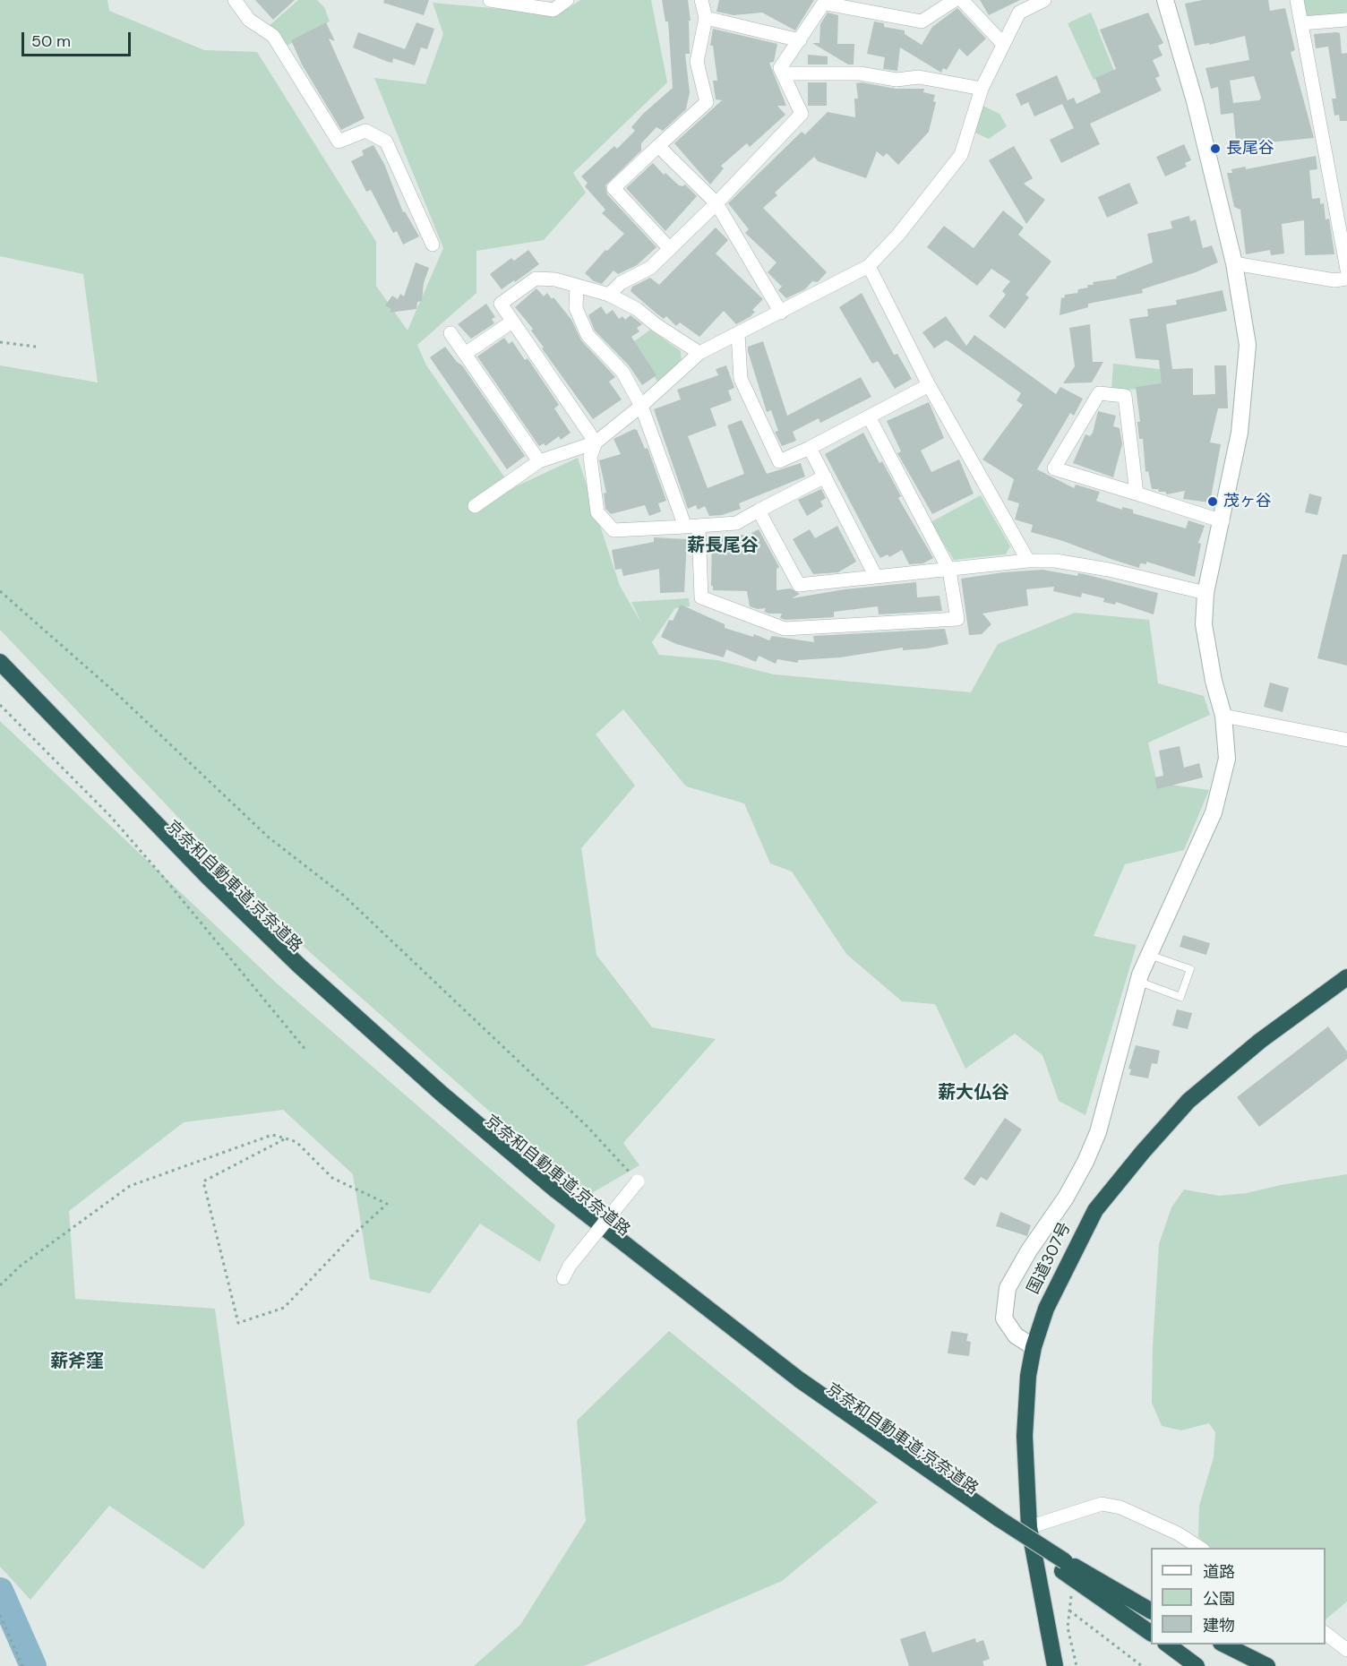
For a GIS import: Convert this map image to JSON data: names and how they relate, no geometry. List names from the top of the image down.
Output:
{
  "streets": {
    "highway": ["京奈和自動車道;京奈道路", "国道307号"]
  },
  "districts": ["薪長尾谷", "薪大仏谷", "薪斧窪"],
  "places": ["長尾谷", "茂ヶ谷"],
  "legend": ["道路", "公園", "建物"],
  "scale_bar": "50 m"
}
